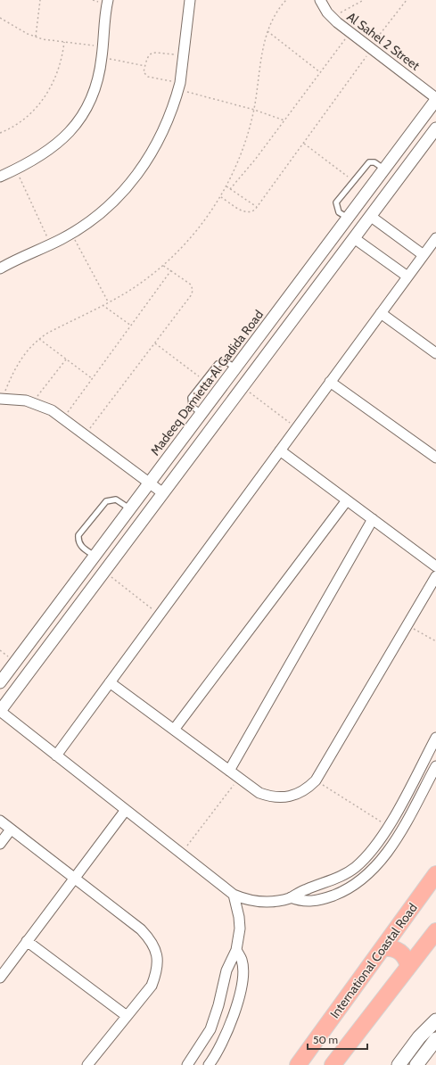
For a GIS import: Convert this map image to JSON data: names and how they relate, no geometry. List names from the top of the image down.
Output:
{
  "streets": {
    "highway": ["International Coastal Road"],
    "street": ["Al Sahel 2 Street", "Madeeq Damietta Al Gadida Road"]
  },
  "crossings": [
    ["Al Sahel 2 Street", "Madeeq Damietta Al Gadida Road"]
  ],
  "scale_bar": "50 m"
}
